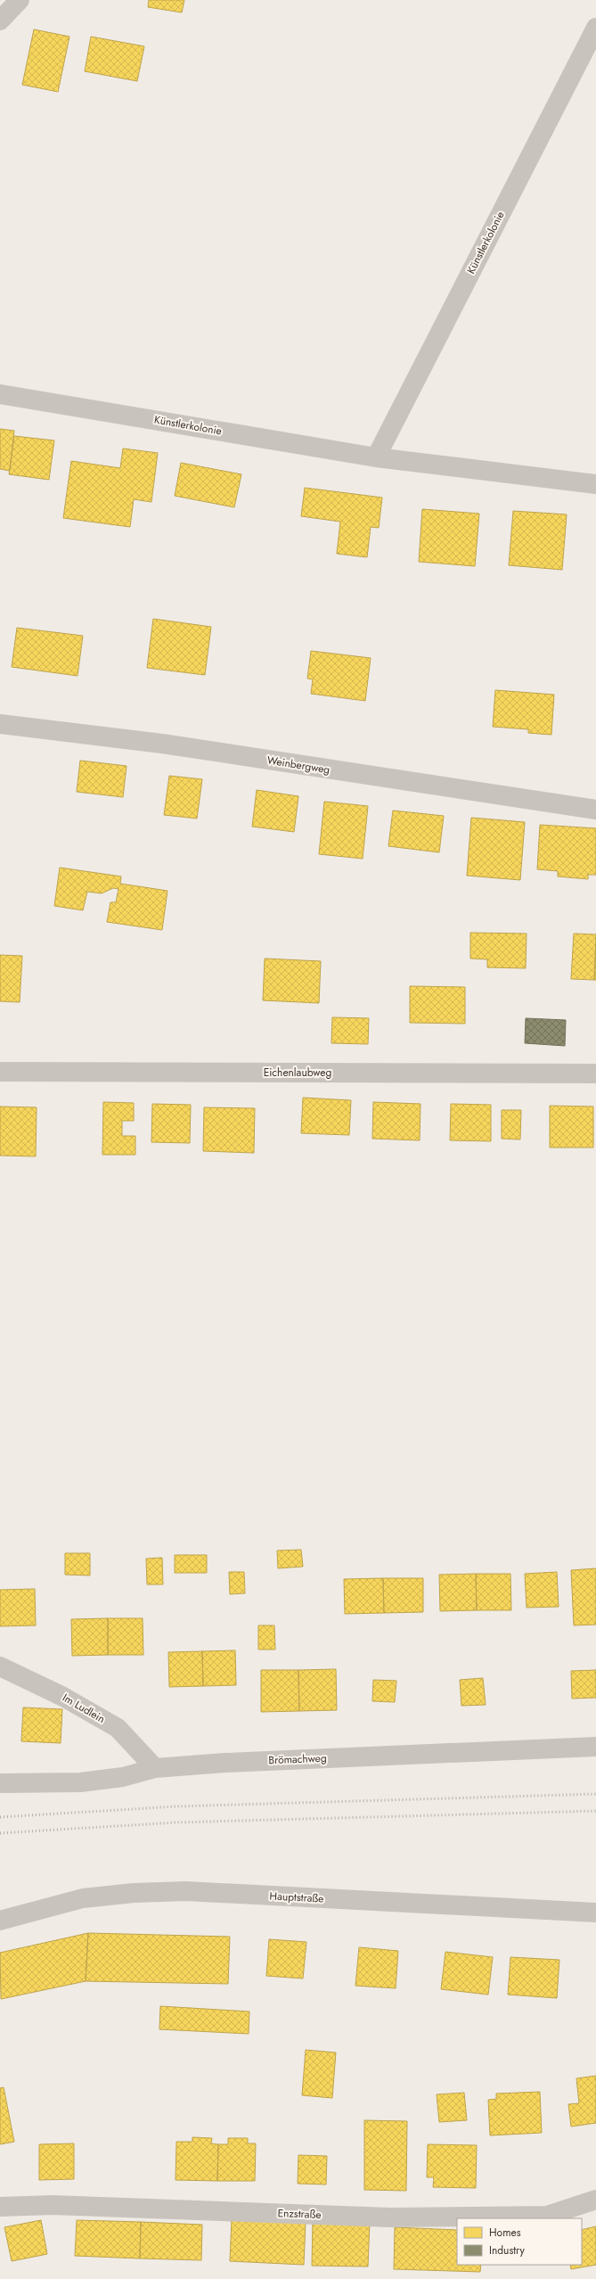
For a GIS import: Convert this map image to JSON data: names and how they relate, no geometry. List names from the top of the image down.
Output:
{
  "streets": {
    "street": [
      "Künstlerkolonie",
      "Weinbergweg",
      "Eichenlaubweg",
      "Im Ludlein",
      "Brömachweg",
      "Hauptstraße",
      "Enzstraße"
    ]
  },
  "crossings": [
    ["Im Ludlein", "Brömachweg"]
  ],
  "legend": ["Homes", "Industry"]
}
